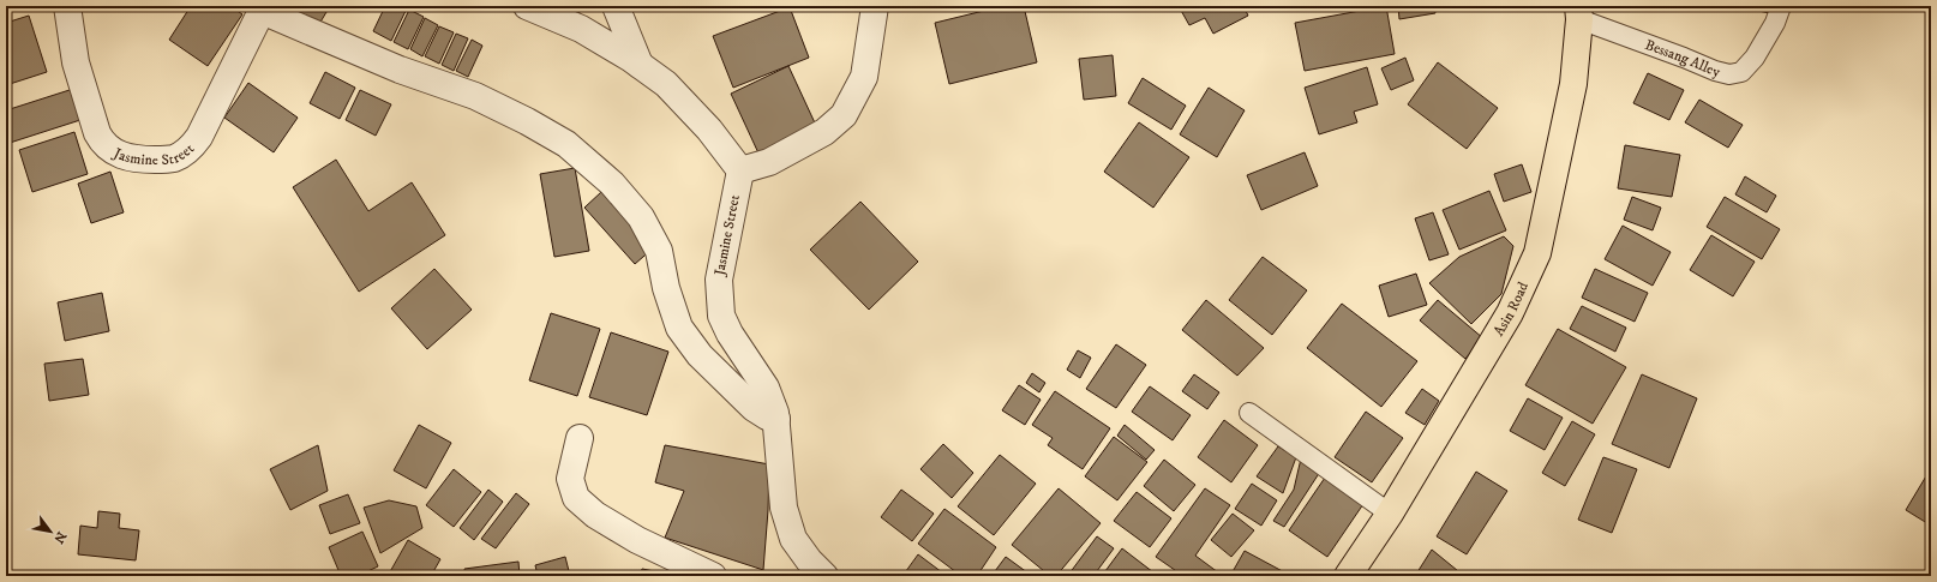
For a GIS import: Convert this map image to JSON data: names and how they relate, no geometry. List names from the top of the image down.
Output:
{
  "streets": {
    "main road": ["Asin Road"],
    "street": ["Jasmine Street"],
    "lane": ["Bessang Alley"]
  },
  "crossings": [
    ["Bessang Alley", "Asin Road"]
  ],
  "north": "bottom right"
}
